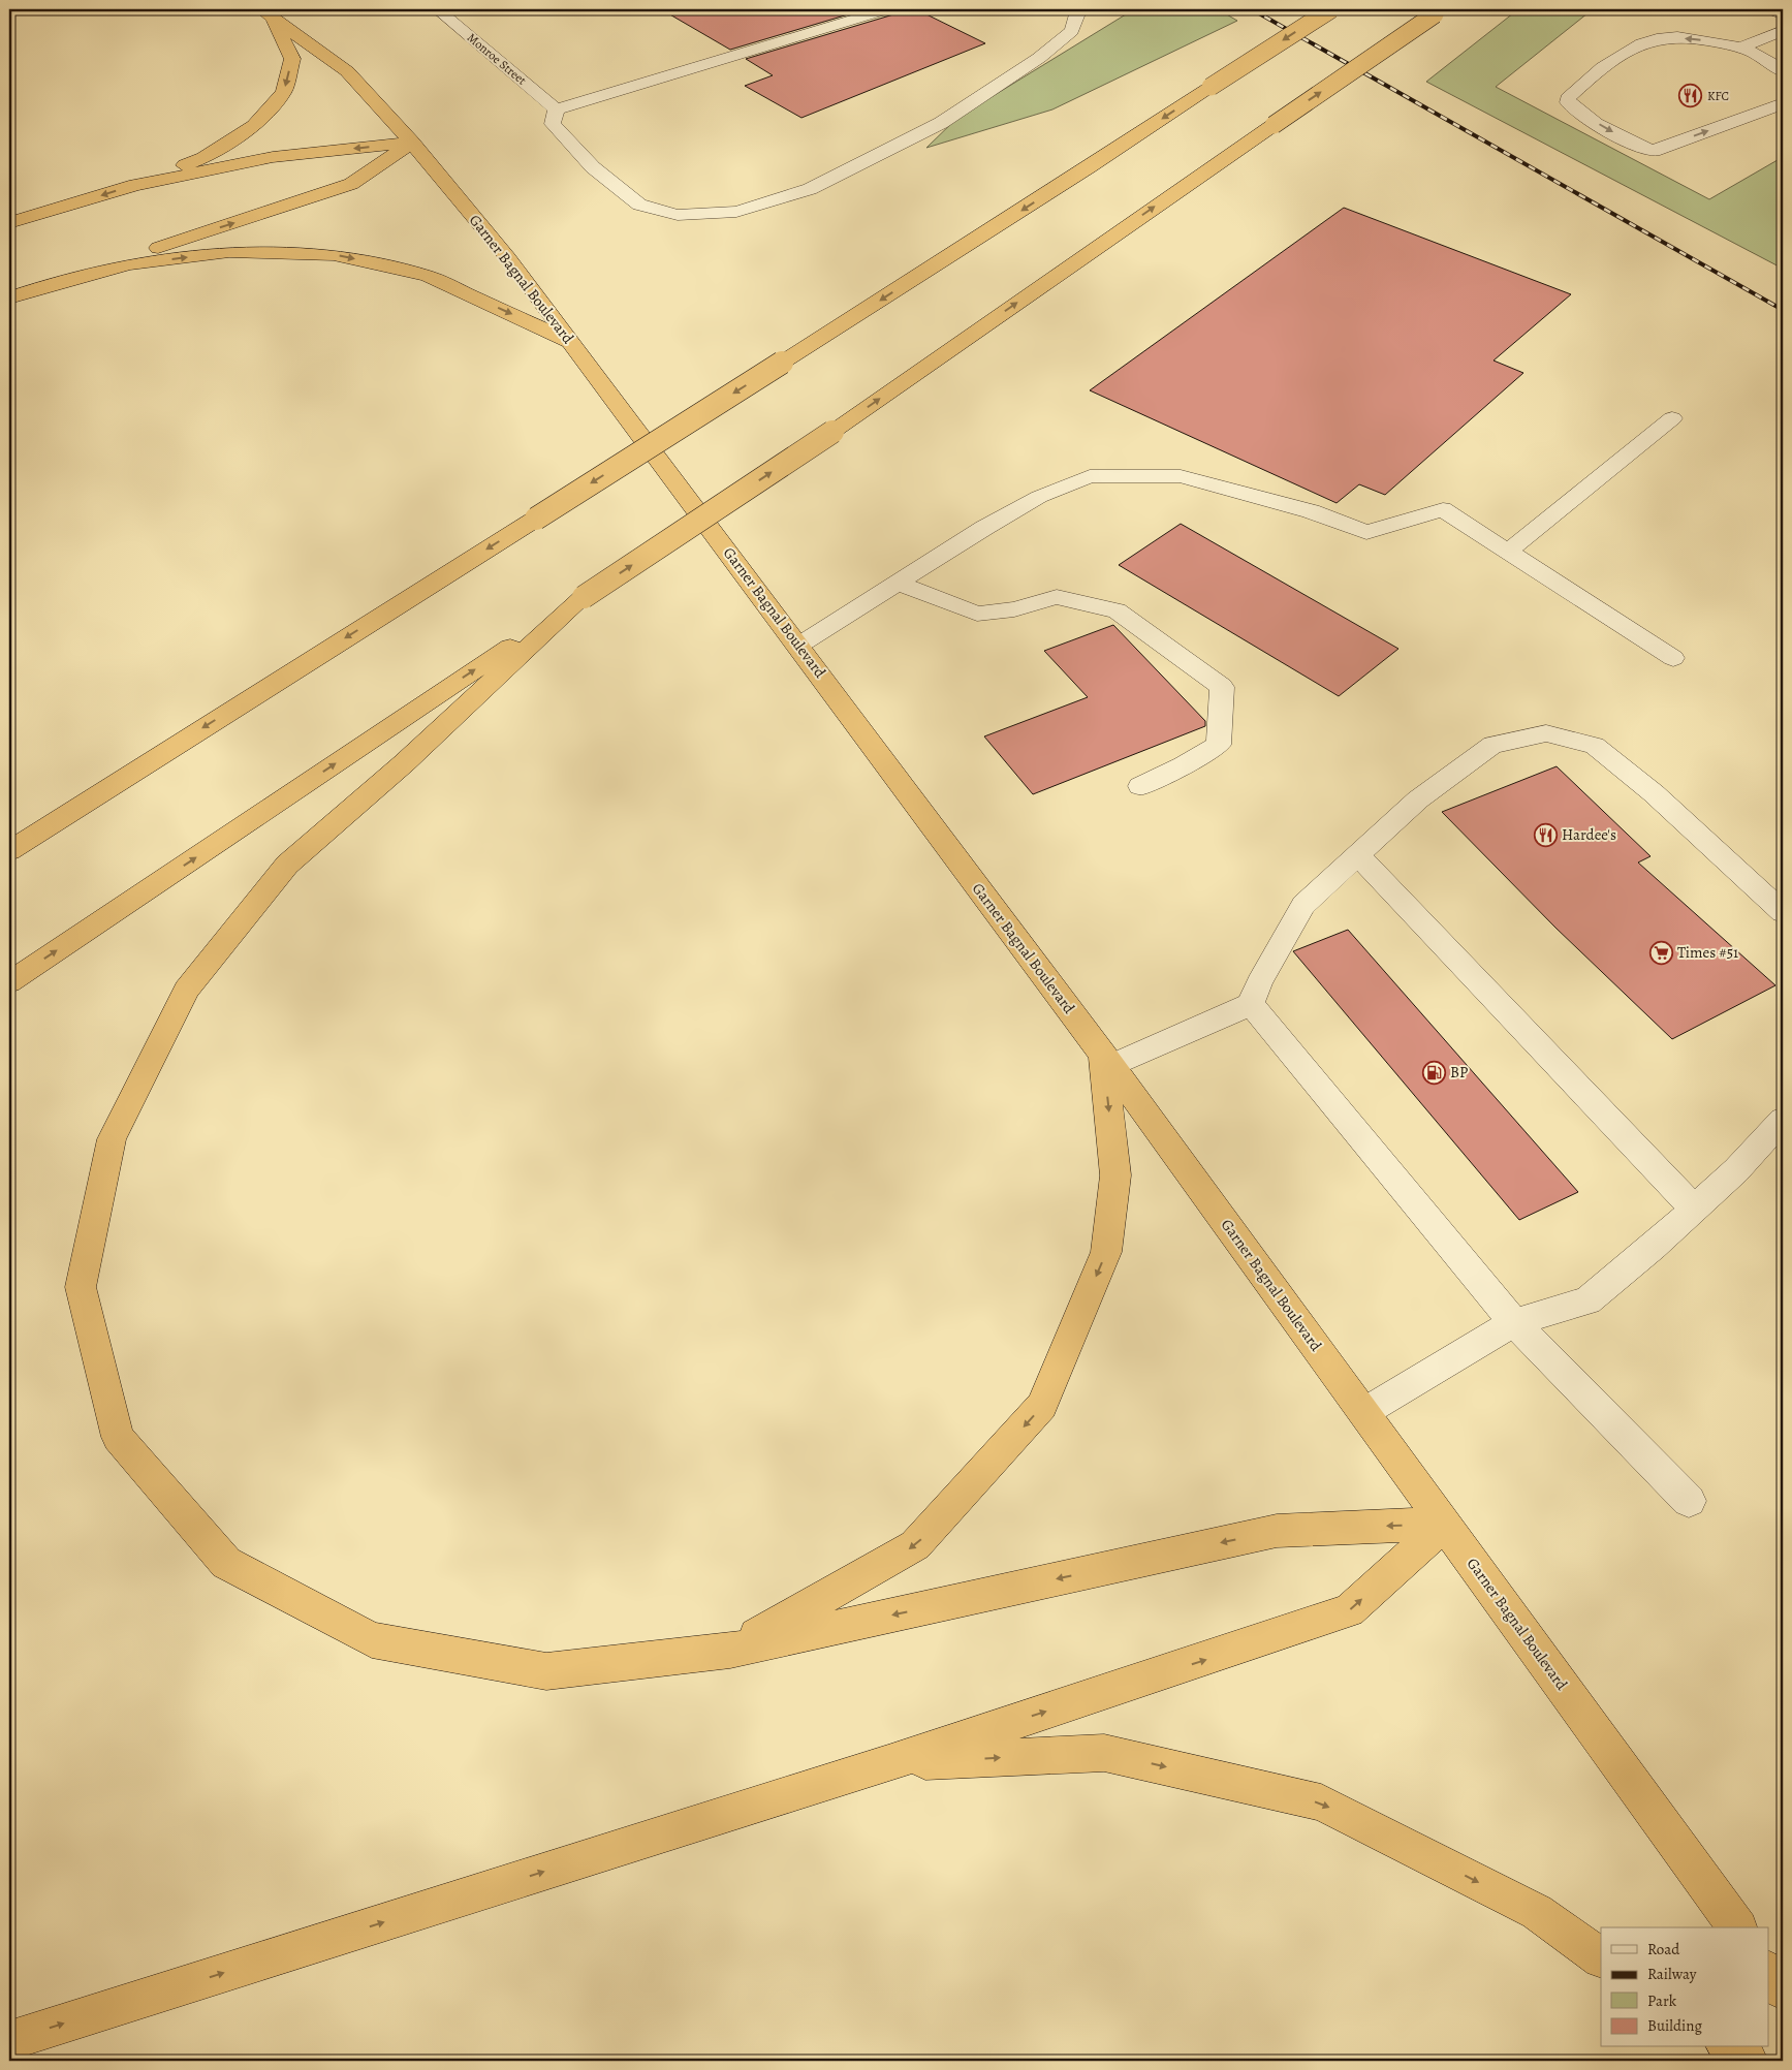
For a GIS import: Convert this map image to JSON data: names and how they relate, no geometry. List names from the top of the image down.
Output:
{
  "streets": {
    "highway": ["Garner Bagnal Boulevard"],
    "street": ["Monroe Street"]
  },
  "places": {
    "restaurant": ["KFC", "Hardee's"],
    "supermarket": ["Times #51"],
    "fuel station": ["BP"]
  },
  "legend": [
    "Road",
    "Railway",
    "Park",
    "Building"
  ]
}
